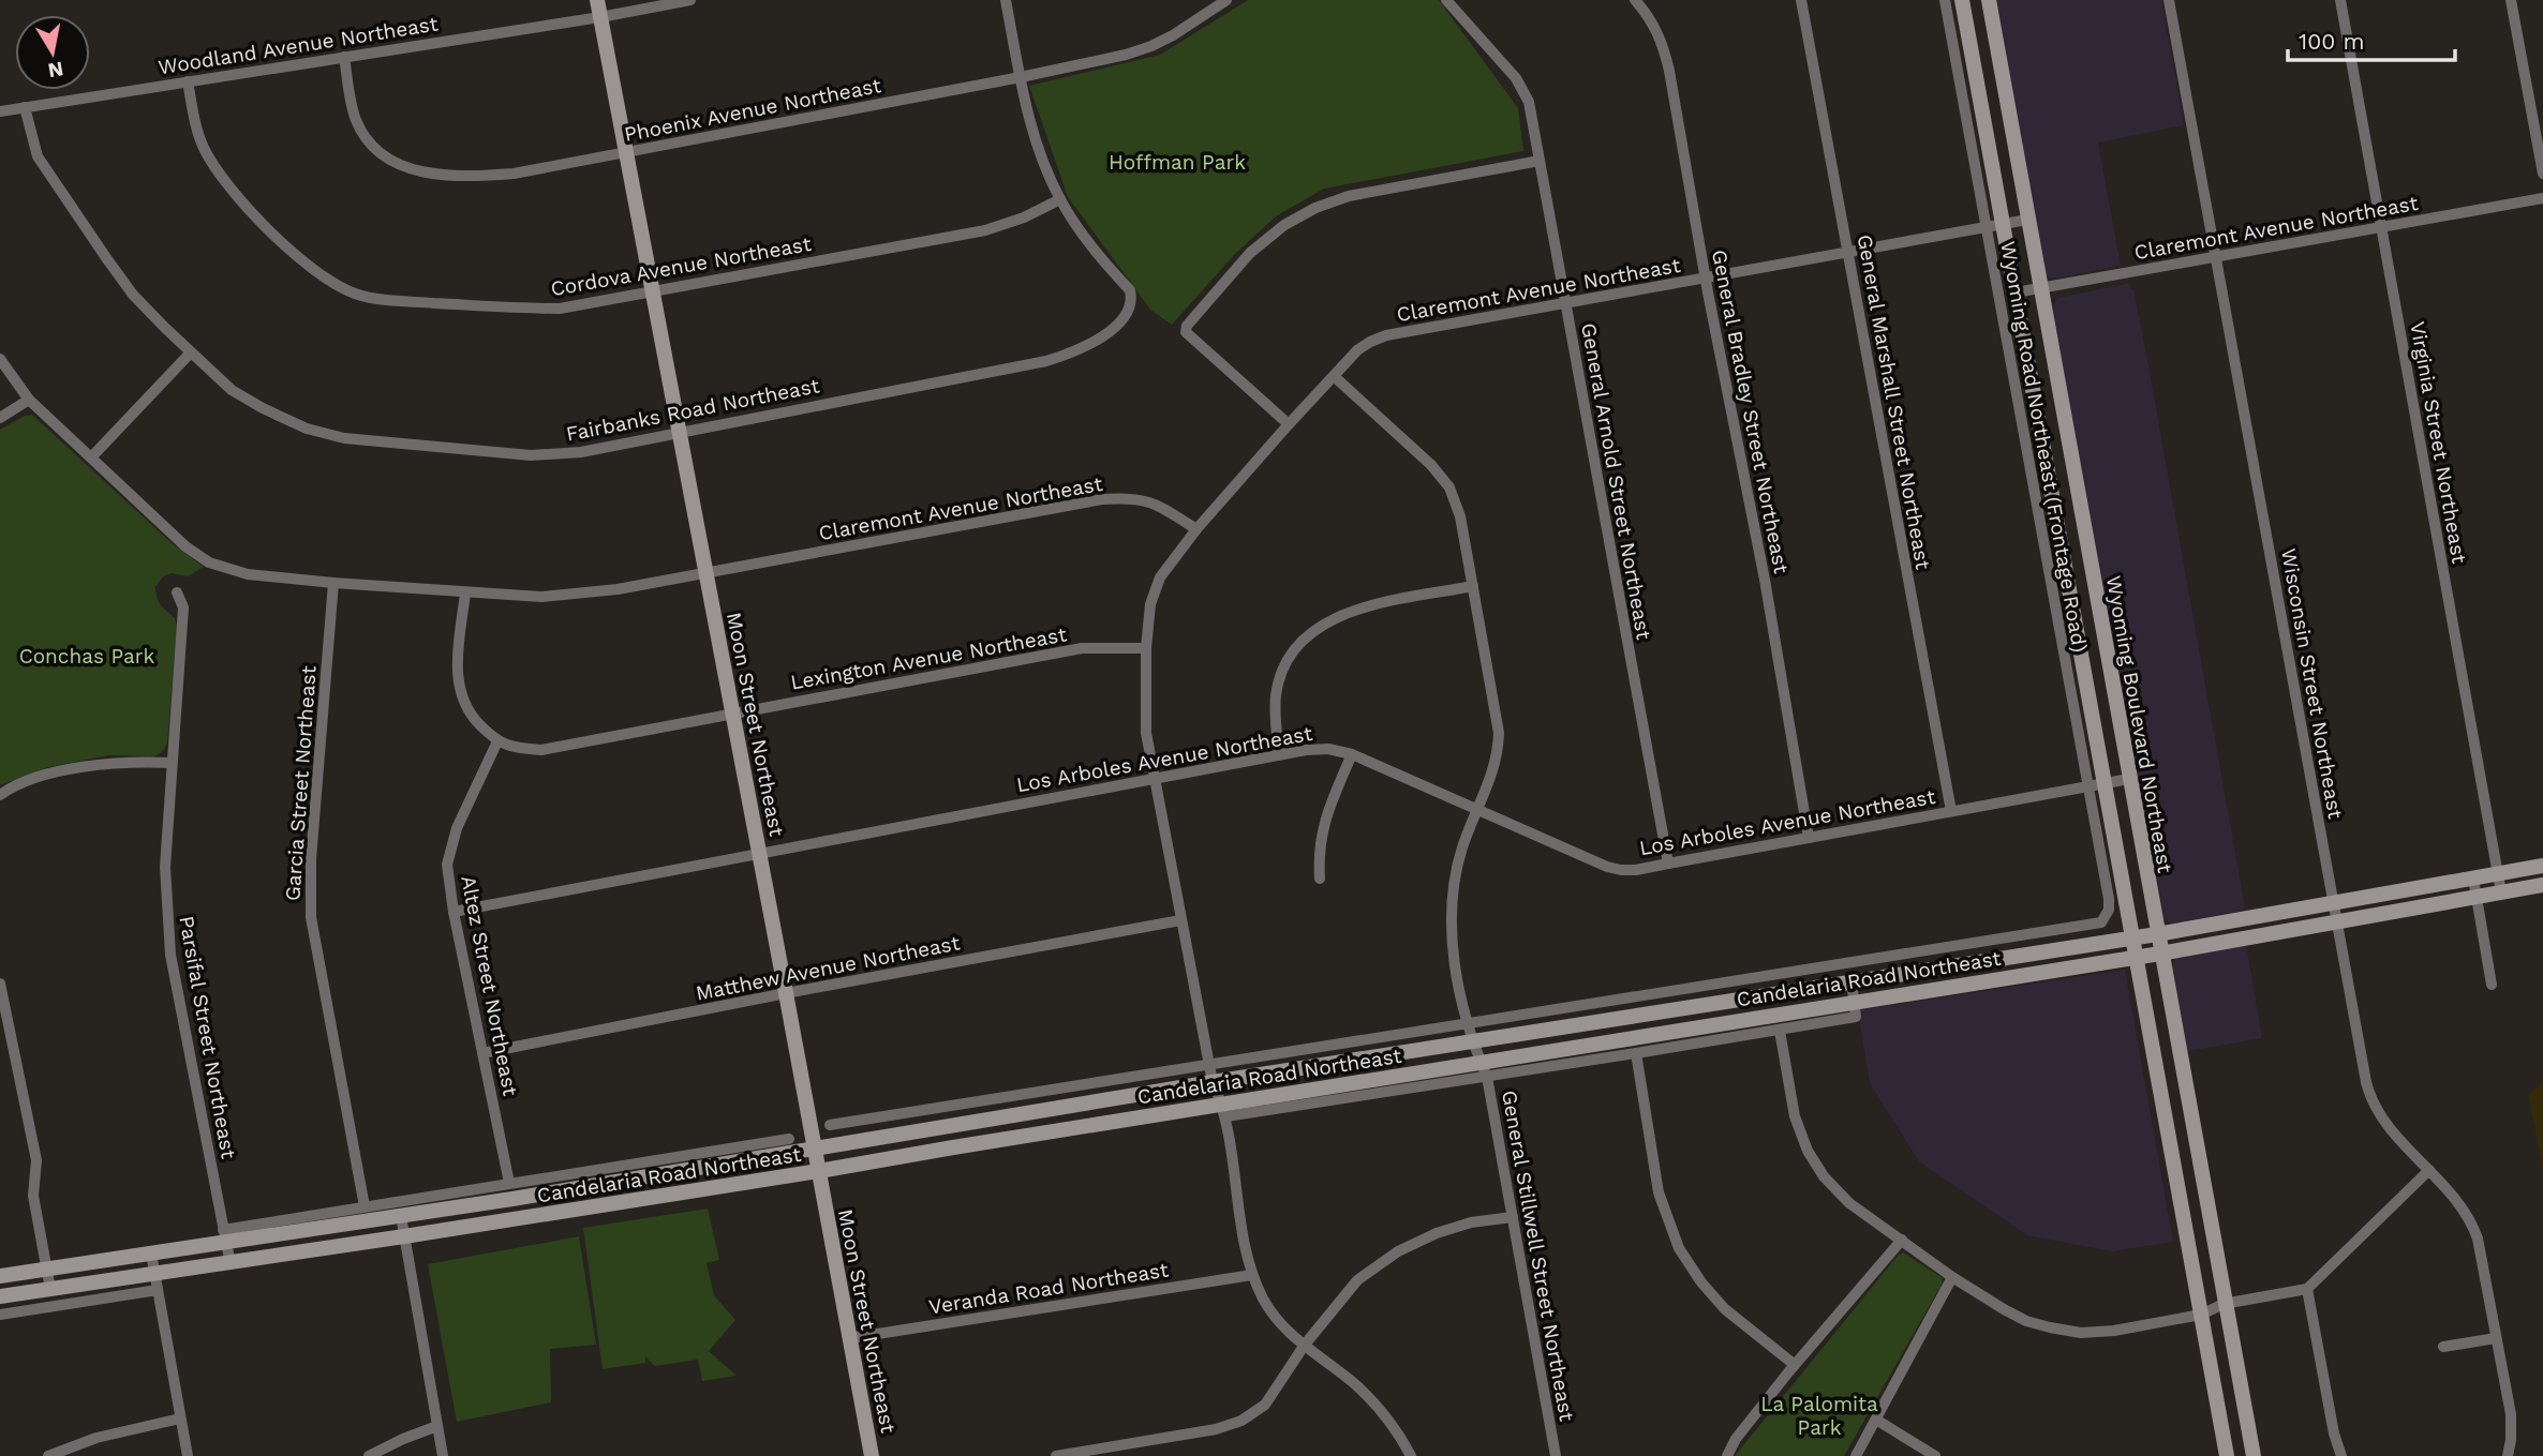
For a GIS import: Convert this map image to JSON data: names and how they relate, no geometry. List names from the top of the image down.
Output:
{
  "streets": {
    "main road": ["Moon Street Northeast", "Wyoming Boulevard Northeast", "Candelaria Road Northeast"],
    "street": [
      "Woodland Avenue Northeast",
      "Phoenix Avenue Northeast",
      "Claremont Avenue Northeast",
      "Cordova Avenue Northeast",
      "General Marshall Street Northeast",
      "Fairbanks Road Northeast",
      "General Bradley Street Northeast",
      "Virginia Street Northeast",
      "Wyoming Road Northeast (Frontage Road)",
      "General Arnold Street Northeast",
      "Lexington Avenue Northeast",
      "Wisconsin Street Northeast",
      "Los Arboles Avenue Northeast",
      "Garcia Street Northeast",
      "Matthew Avenue Northeast",
      "Altez Street Northeast",
      "Parsifal Street Northeast",
      "General Stillwell Street Northeast",
      "Veranda Road Northeast"
    ]
  },
  "crossings": [
    ["Woodland Avenue Northeast", "Phoenix Avenue Northeast"],
    ["Woodland Avenue Northeast", "Cordova Avenue Northeast"],
    ["Woodland Avenue Northeast", "Fairbanks Road Northeast"],
    ["Woodland Avenue Northeast", "Moon Street Northeast"],
    ["Phoenix Avenue Northeast", "Moon Street Northeast"],
    ["Claremont Avenue Northeast", "General Marshall Street Northeast"],
    ["Claremont Avenue Northeast", "General Bradley Street Northeast"],
    ["Claremont Avenue Northeast", "Virginia Street Northeast"],
    ["Claremont Avenue Northeast", "Wyoming Road Northeast (Frontage Road)"],
    ["Claremont Avenue Northeast", "General Arnold Street Northeast"],
    ["Claremont Avenue Northeast", "Wisconsin Street Northeast"],
    ["Claremont Avenue Northeast", "Moon Street Northeast"],
    ["Claremont Avenue Northeast", "Wyoming Boulevard Northeast"],
    ["Claremont Avenue Northeast", "Garcia Street Northeast"],
    ["Claremont Avenue Northeast", "General Stillwell Street Northeast"],
    ["Cordova Avenue Northeast", "Fairbanks Road Northeast"],
    ["Cordova Avenue Northeast", "Moon Street Northeast"],
    ["General Marshall Street Northeast", "Los Arboles Avenue Northeast"],
    ["Fairbanks Road Northeast", "Moon Street Northeast"],
    ["General Bradley Street Northeast", "Los Arboles Avenue Northeast"],
    ["Virginia Street Northeast", "Candelaria Road Northeast"],
    ["Wyoming Road Northeast (Frontage Road)", "Los Arboles Avenue Northeast"],
    ["Wyoming Road Northeast (Frontage Road)", "General Stillwell Street Northeast"],
    ["General Arnold Street Northeast", "Los Arboles Avenue Northeast"],
    ["Lexington Avenue Northeast", "Moon Street Northeast"],
    ["Lexington Avenue Northeast", "Altez Street Northeast"],
    ["Wisconsin Street Northeast", "Candelaria Road Northeast"],
    ["Moon Street Northeast", "Los Arboles Avenue Northeast"],
    ["Moon Street Northeast", "Matthew Avenue Northeast"],
    ["Moon Street Northeast", "Candelaria Road Northeast"],
    ["Moon Street Northeast", "Veranda Road Northeast"],
    ["Wyoming Boulevard Northeast", "Los Arboles Avenue Northeast"],
    ["Wyoming Boulevard Northeast", "Candelaria Road Northeast"],
    ["Los Arboles Avenue Northeast", "Altez Street Northeast"],
    ["Los Arboles Avenue Northeast", "General Stillwell Street Northeast"],
    ["Matthew Avenue Northeast", "Altez Street Northeast"],
    ["Candelaria Road Northeast", "Parsifal Street Northeast"],
    ["Candelaria Road Northeast", "General Stillwell Street Northeast"]
  ],
  "parks": ["Hoffman Park", "Conchas Park", "La Palomita Park"],
  "scale_bar": "100 m",
  "north": "bottom"
}
